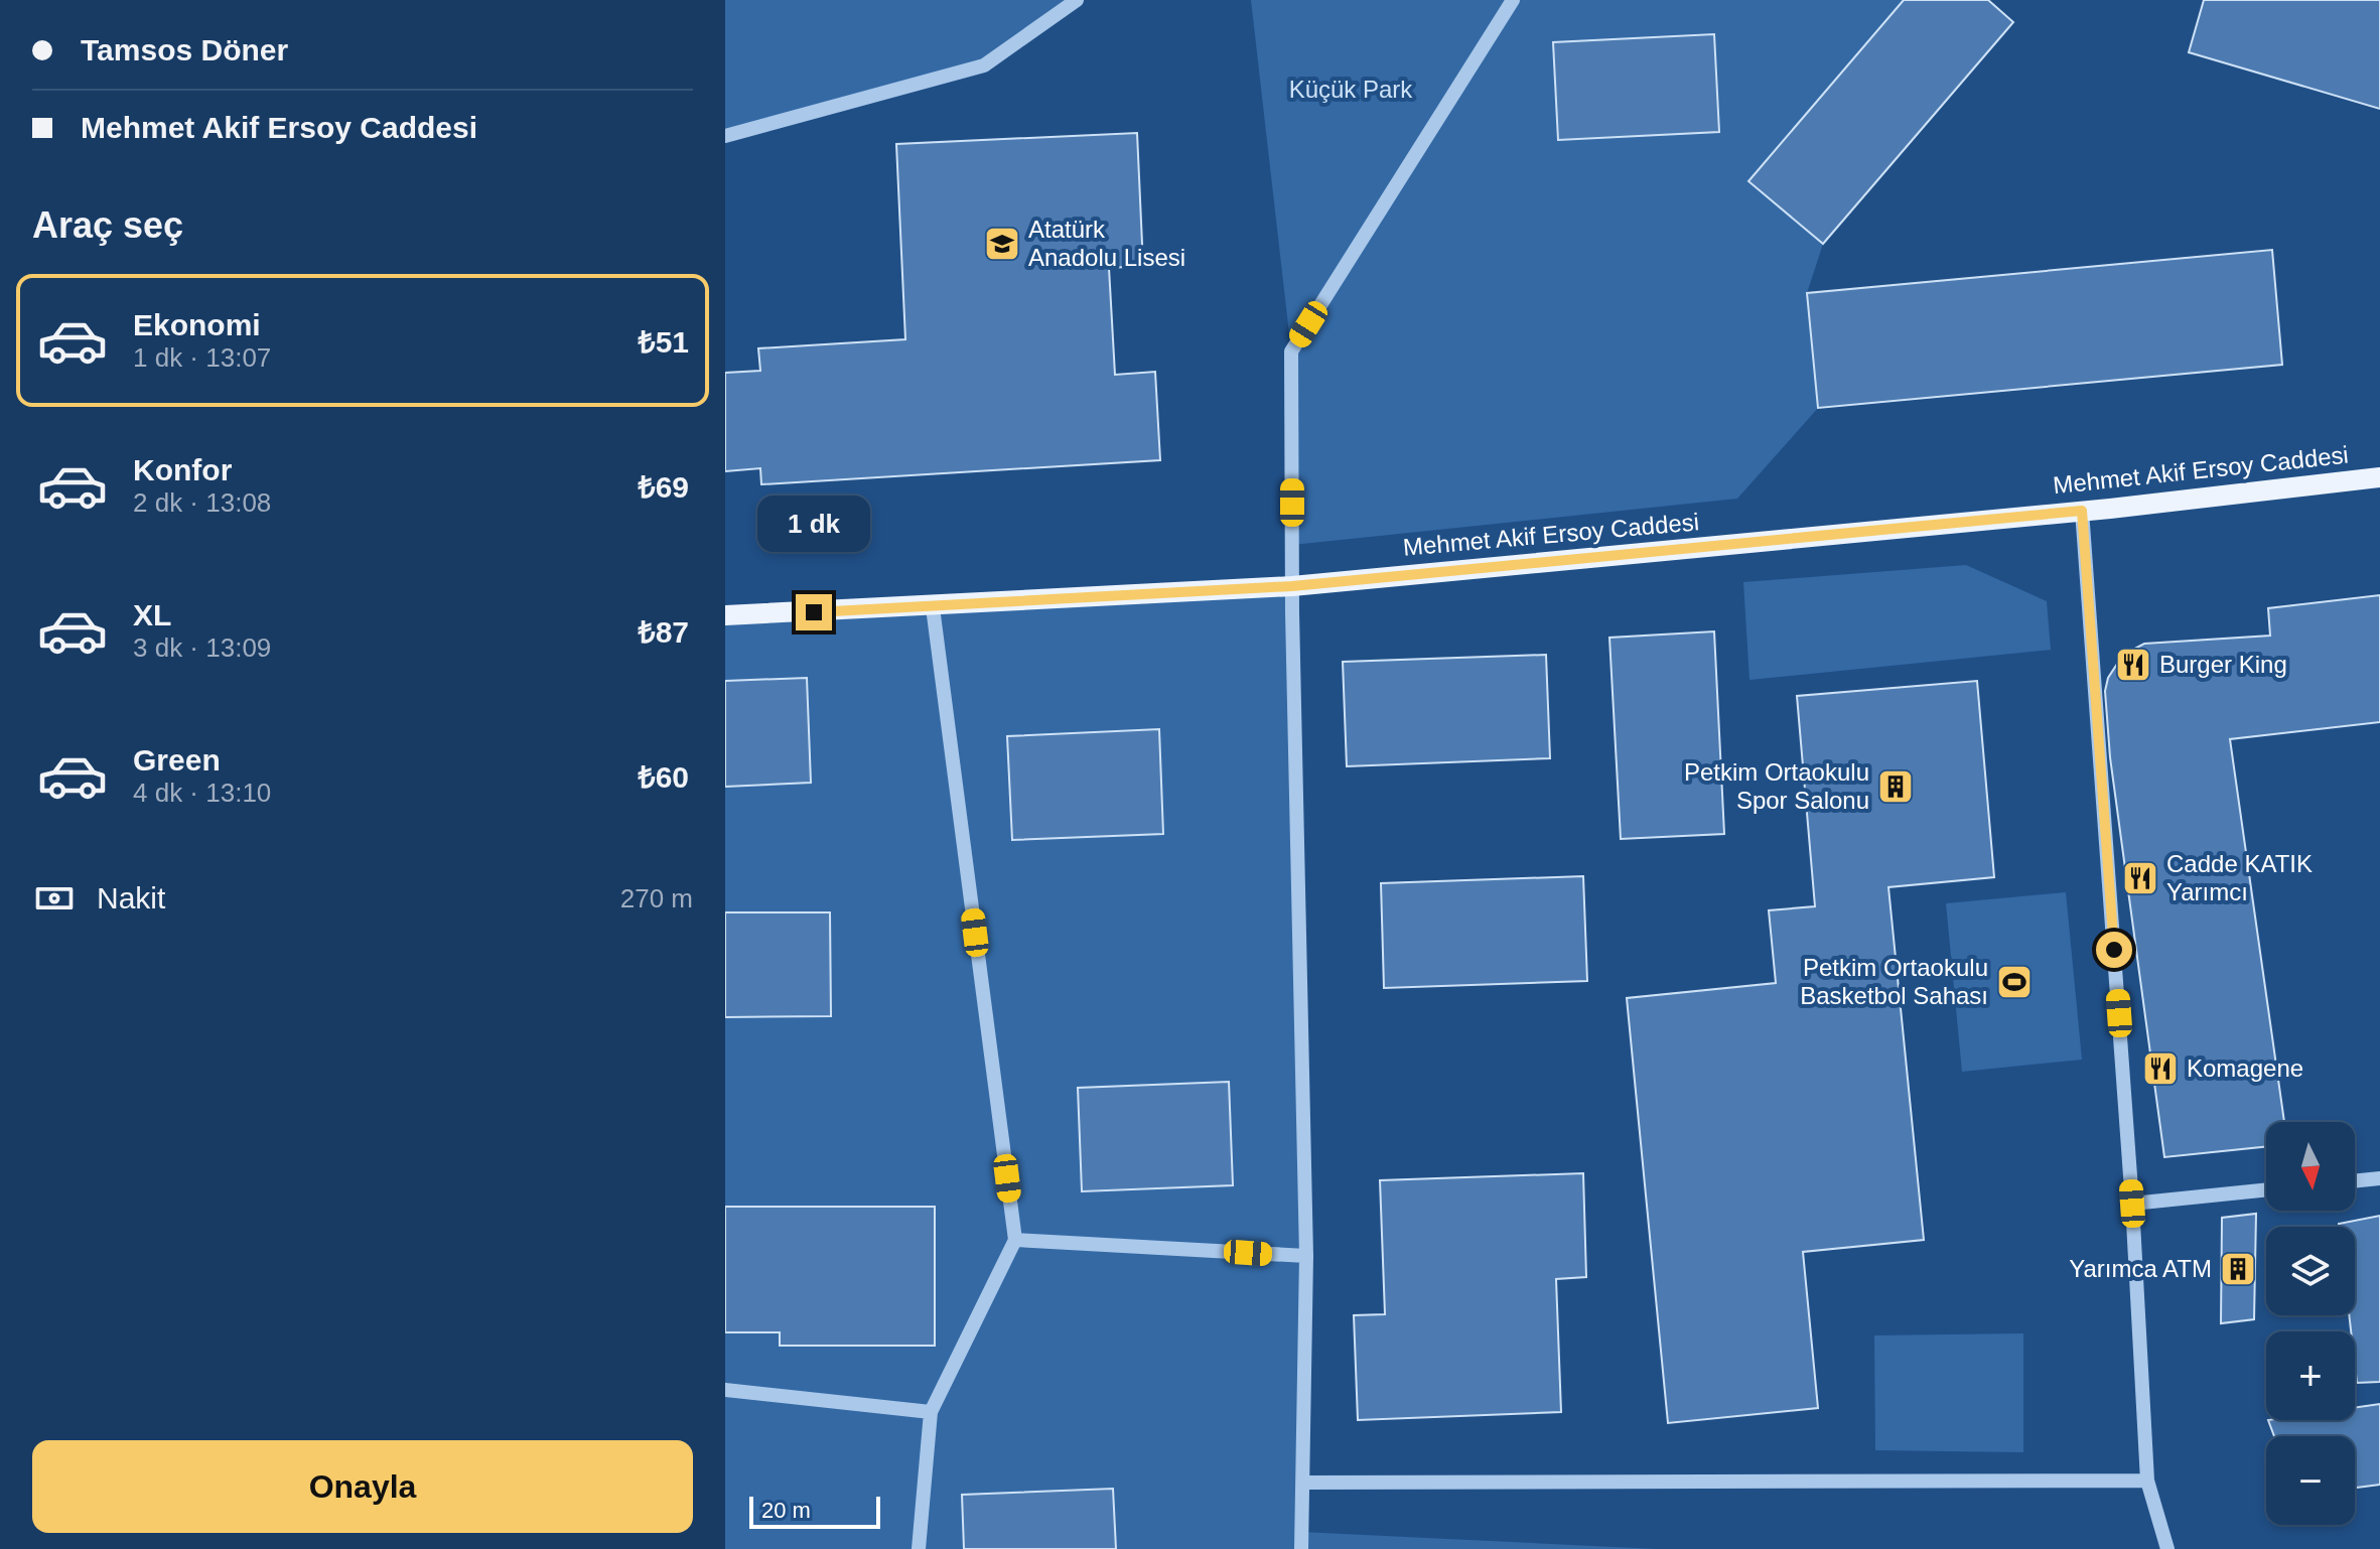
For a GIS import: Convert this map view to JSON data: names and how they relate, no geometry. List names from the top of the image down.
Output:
{
  "streets": {
    "main road": ["Mehmet Akif Ersoy Caddesi"]
  },
  "parks": ["Küçük Park"],
  "places": {
    "school or university": ["Atatürk Anadolu Lisesi"],
    "restaurant": ["Burger King", "Cadde KATIK Yarımcı", "Komagene"],
    "building": ["Petkim Ortaokulu Spor Salonu", "Yarımca ATM"],
    "sports": ["Petkim Ortaokulu Basketbol Sahası"]
  },
  "scale_bar": "20 m",
  "north": "bottom",
  "page": {
    "banner": ["Tamsos Döner", "Mehmet Akif Ersoy Caddesi"],
    "heading": "Araç seç",
    "list": [
      {
        "name": "Ekonomi",
        "note": "1 dk · 13:07",
        "value": "₺51"
      },
      {
        "name": "Konfor",
        "note": "2 dk · 13:08",
        "value": "₺69"
      },
      {
        "name": "XL",
        "note": "3 dk · 13:09",
        "value": "₺87"
      },
      {
        "name": "Green",
        "note": "4 dk · 13:10",
        "value": "₺60"
      }
    ],
    "bubble": "1 dk",
    "pay": ["Nakit", "270 m"],
    "map_buttons": ["+", "−"],
    "buttons": "Onayla",
    "scale": "20 m"
  }
}
